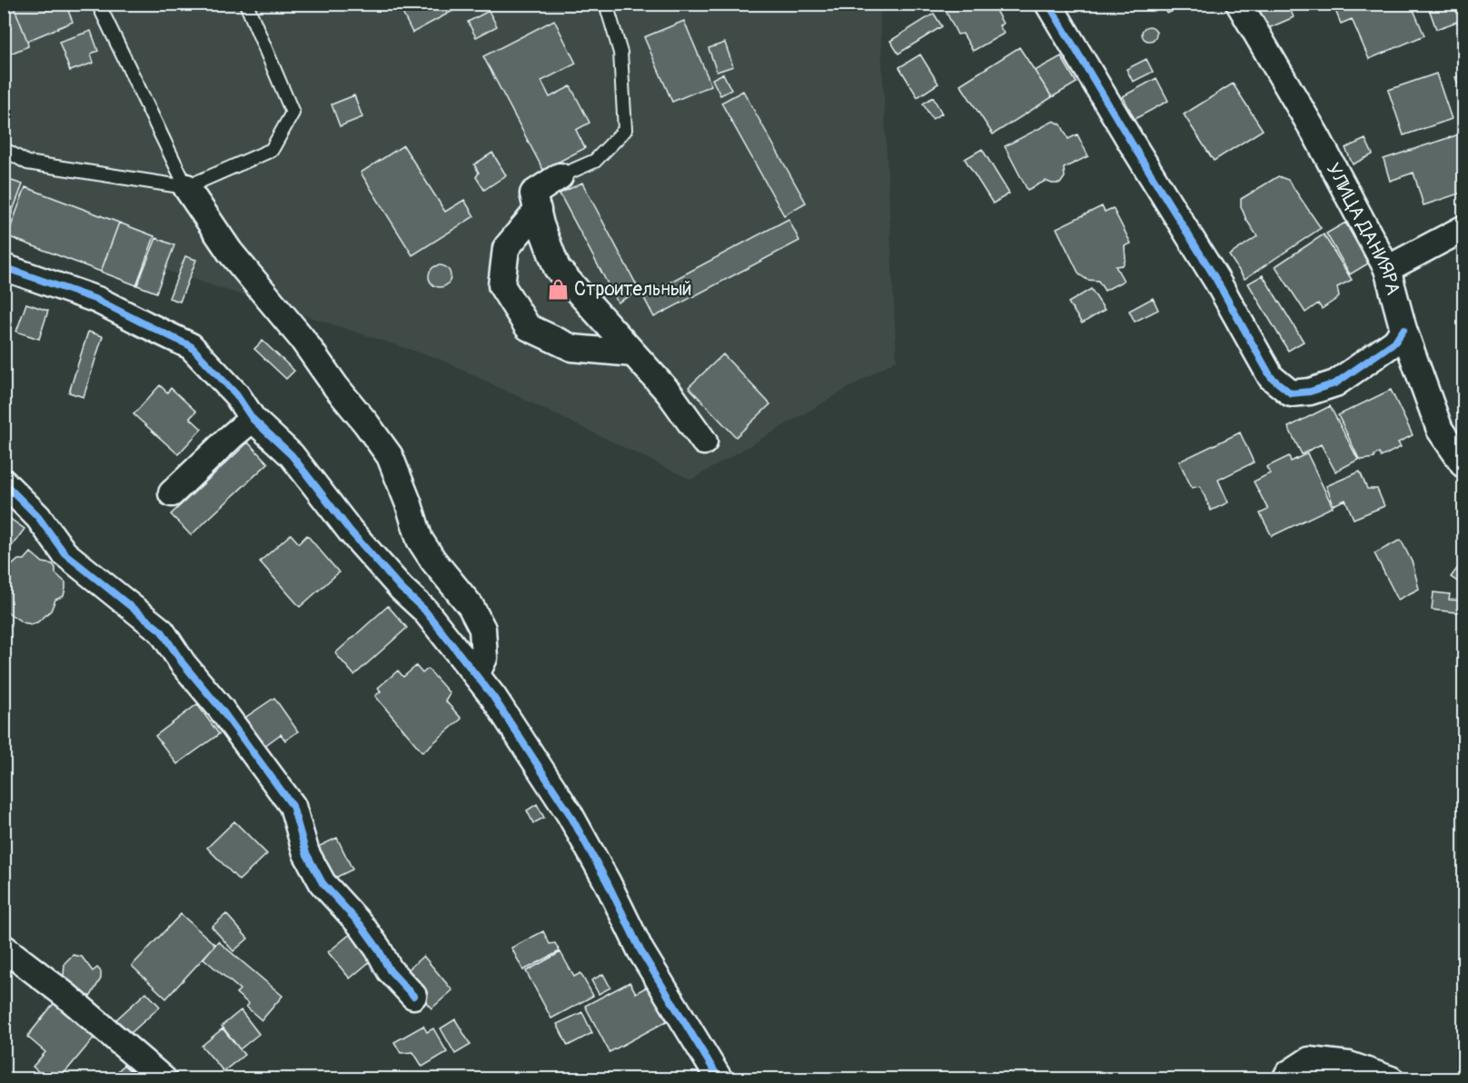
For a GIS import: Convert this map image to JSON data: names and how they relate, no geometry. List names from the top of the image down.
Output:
{
  "streets": {
    "street": ["УЛИЦА ДАНИЯРА"]
  },
  "places": {
    "shop": ["Строительный"]
  }
}
